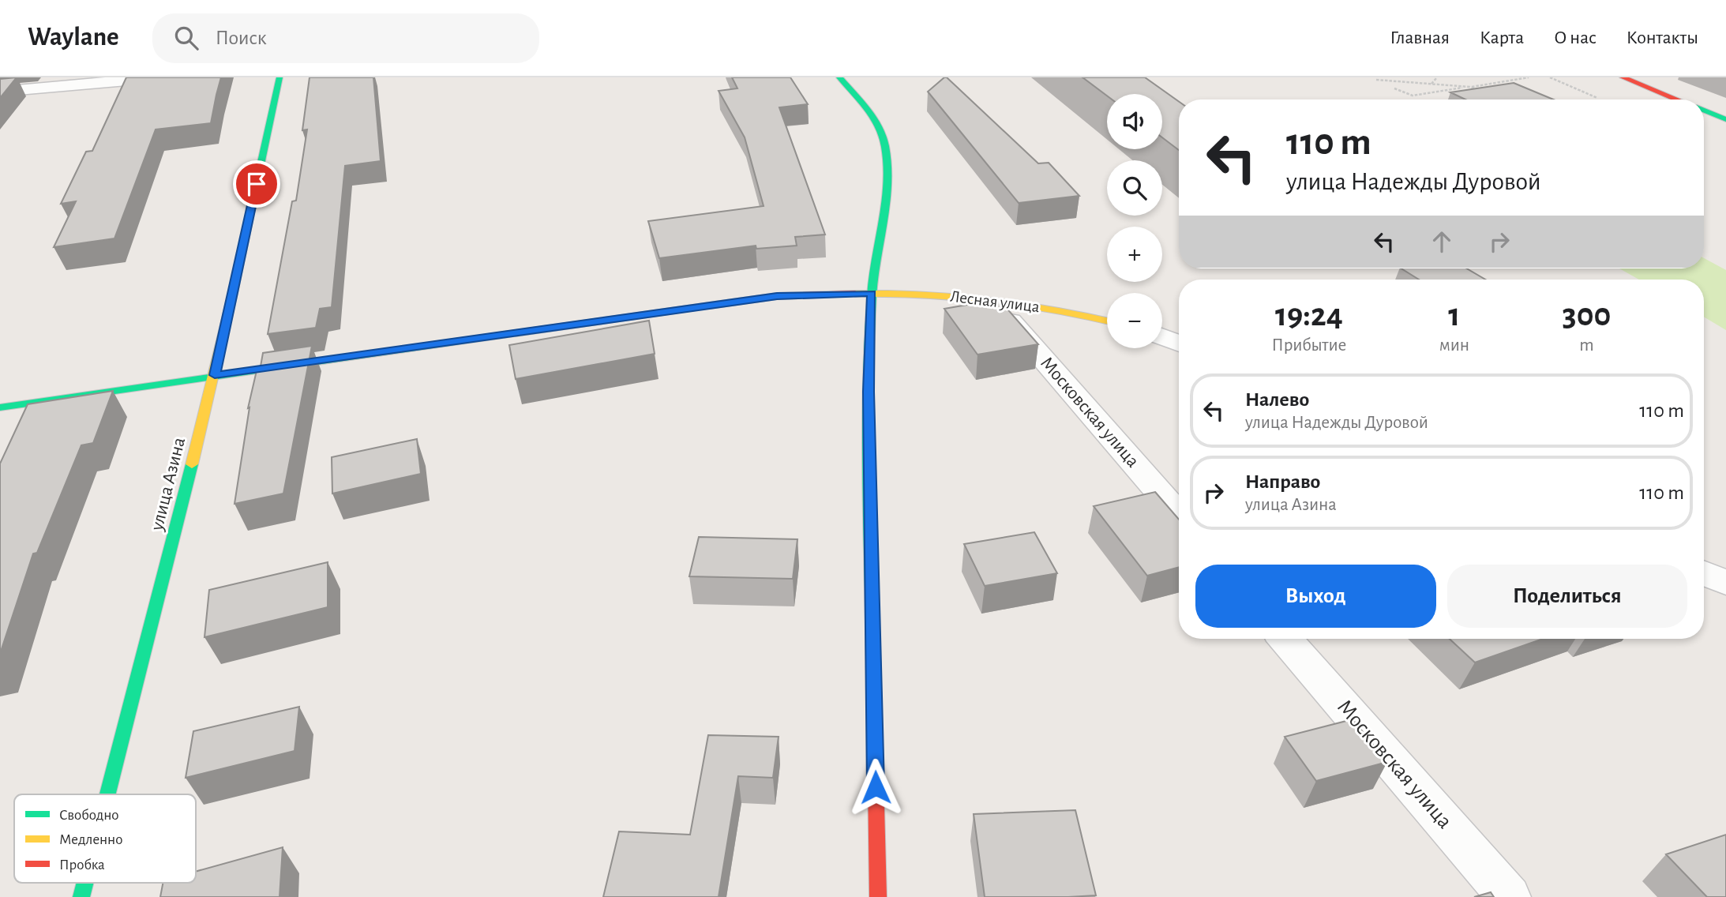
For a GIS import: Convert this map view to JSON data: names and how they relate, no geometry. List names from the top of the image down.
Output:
{
  "streets": {
    "street": ["Лесная улица", "Московская улица", "улица Азина"]
  },
  "crossings": [
    ["Лесная улица", "Московская улица"],
    ["Лесная улица", "улица Азина"]
  ],
  "legend": ["Свободно", "Медленно", "Пробка"],
  "page": {
    "header": "Waylane",
    "search": "Поиск",
    "nav": [
      "Главная",
      "Карта",
      "О нас",
      "Контакты"
    ],
    "map_buttons": ["+", "−"],
    "turn": ["110 m", "улица Надежды Дуровой"],
    "eta": [
      "19:24",
      "Прибытие",
      "1",
      "мин",
      "300",
      "m"
    ],
    "list": [
      {
        "name": "Налево",
        "note": "улица Надежды Дуровой",
        "value": "110 m"
      },
      {
        "name": "Направо",
        "note": "улица Азина",
        "value": "110 m"
      }
    ],
    "buttons": ["Выход", "Поделиться"]
  }
}
